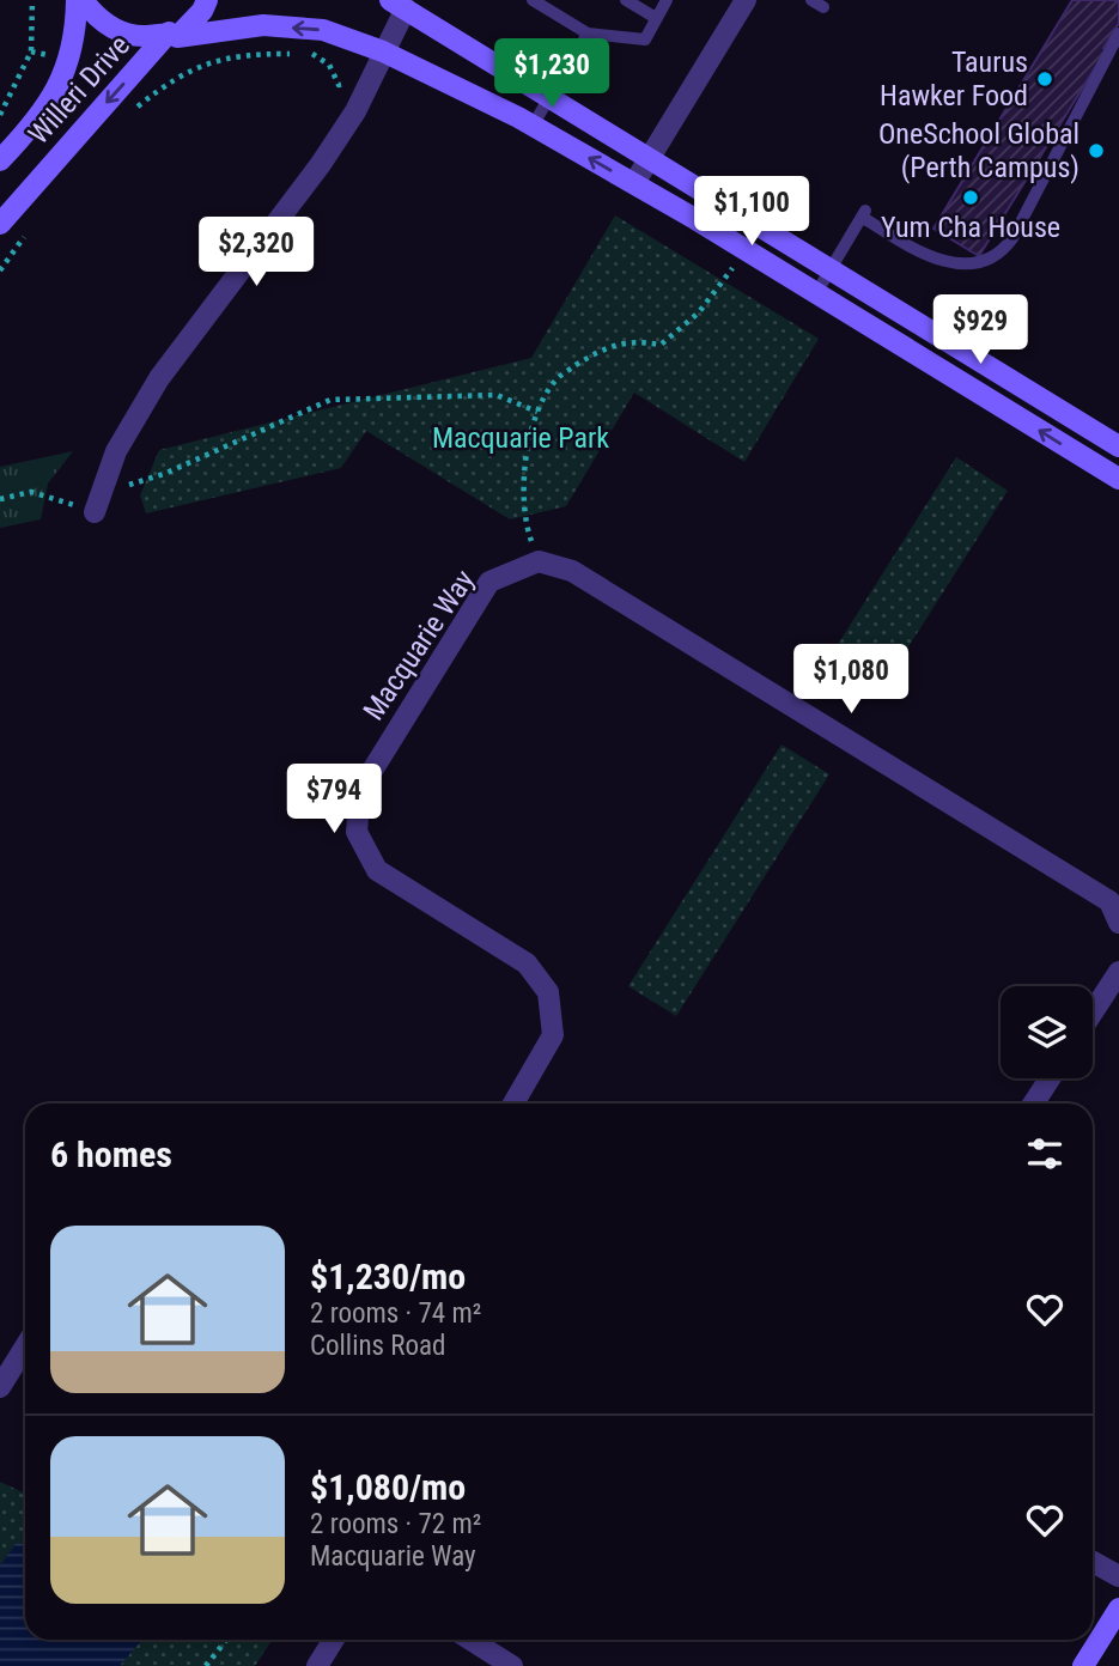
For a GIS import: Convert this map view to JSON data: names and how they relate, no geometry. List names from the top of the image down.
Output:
{
  "streets": {
    "main road": ["Willeri Drive"],
    "street": ["Macquarie Way"]
  },
  "parks": ["Macquarie Park"],
  "places": ["Taurus Hawker Food", "OneSchool Global (Perth Campus)", "Yum Cha House"],
  "page": {
    "price": [
      "$1,230",
      "$1,100",
      "$2,320",
      "$929",
      "$1,080",
      "$794"
    ],
    "heading": "6 homes",
    "list": [
      {
        "name": "$1,230/mo",
        "note": "2 rooms · 74 m² · Collins Road"
      },
      {
        "name": "$1,080/mo",
        "note": "2 rooms · 72 m² · Macquarie Way"
      }
    ]
  }
}
